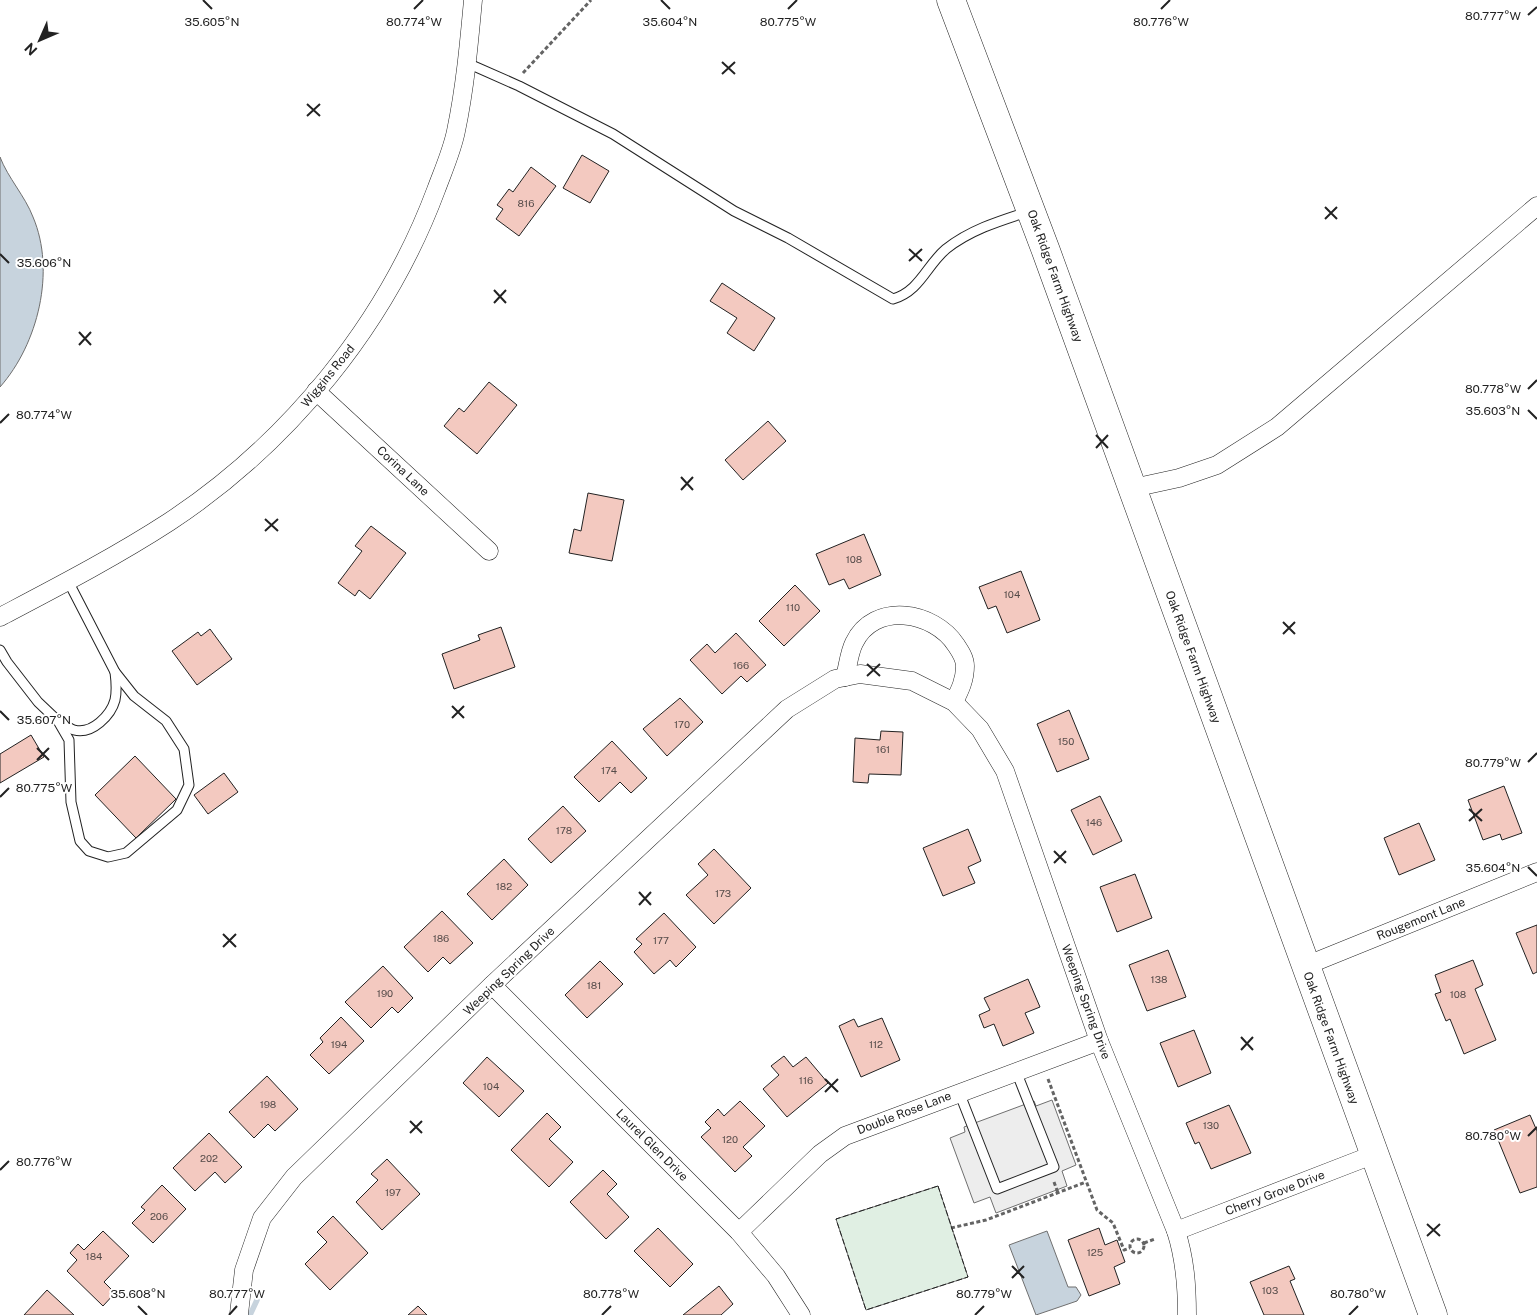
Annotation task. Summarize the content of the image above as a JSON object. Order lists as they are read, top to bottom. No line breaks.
{"streets":{"main road":["Oak Ridge Farm Highway"],"street":["Wiggins Road","Corina Lane","Rougemont Lane","Weeping Spring Drive","Double Rose Lane","Laurel Glen Drive","Cherry Grove Drive"]},"crossings":[["Oak Ridge Farm Highway","Rougemont Lane"],["Oak Ridge Farm Highway","Cherry Grove Drive"],["Wiggins Road","Corina Lane"],["Weeping Spring Drive","Double Rose Lane"],["Weeping Spring Drive","Laurel Glen Drive"],["Weeping Spring Drive","Cherry Grove Drive"],["Double Rose Lane","Laurel Glen Drive"]],"house_numbers":["816","108","104","110","166","170","150","161","174","146","178","182","173","186","177","138","181","190","108","194","112","116","104","198","130","120","202","197","206","125","184","103"],"north":"bottom left","coordinates":["80.777°W","35.605°N","80.774°W","35.604°N","80.775°W","80.776°W","35.606°N","80.778°W","35.603°N","35.607°N","80.779°W","80.780°W","35.608°N"]}
